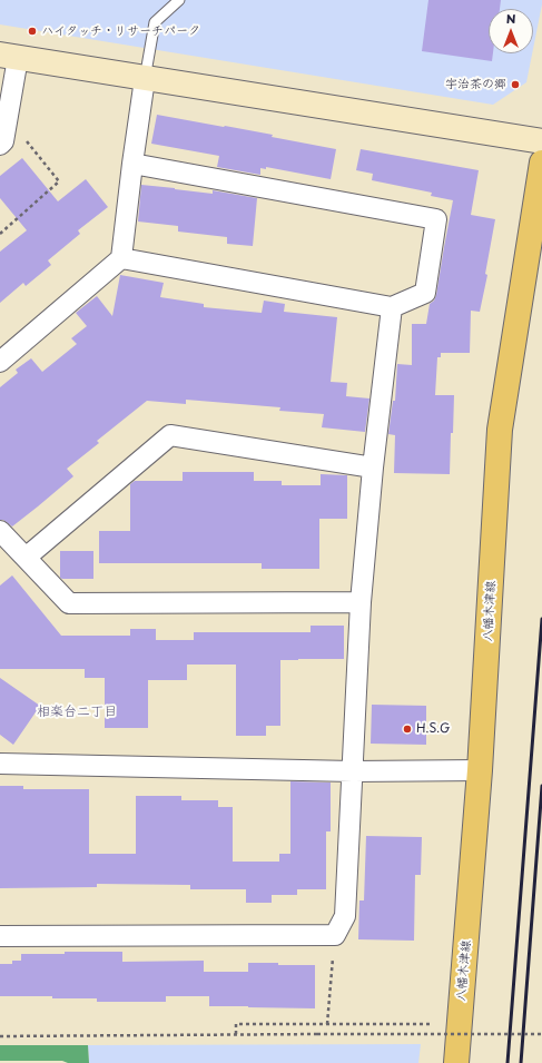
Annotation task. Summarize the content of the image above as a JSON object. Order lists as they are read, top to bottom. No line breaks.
{"streets":{"main road":["八幡木津線"]},"districts":["相楽台二丁目"],"places":["ハイタッチ・リサーチパーク","宇治茶の郷","H.S.G"],"north":"top"}
